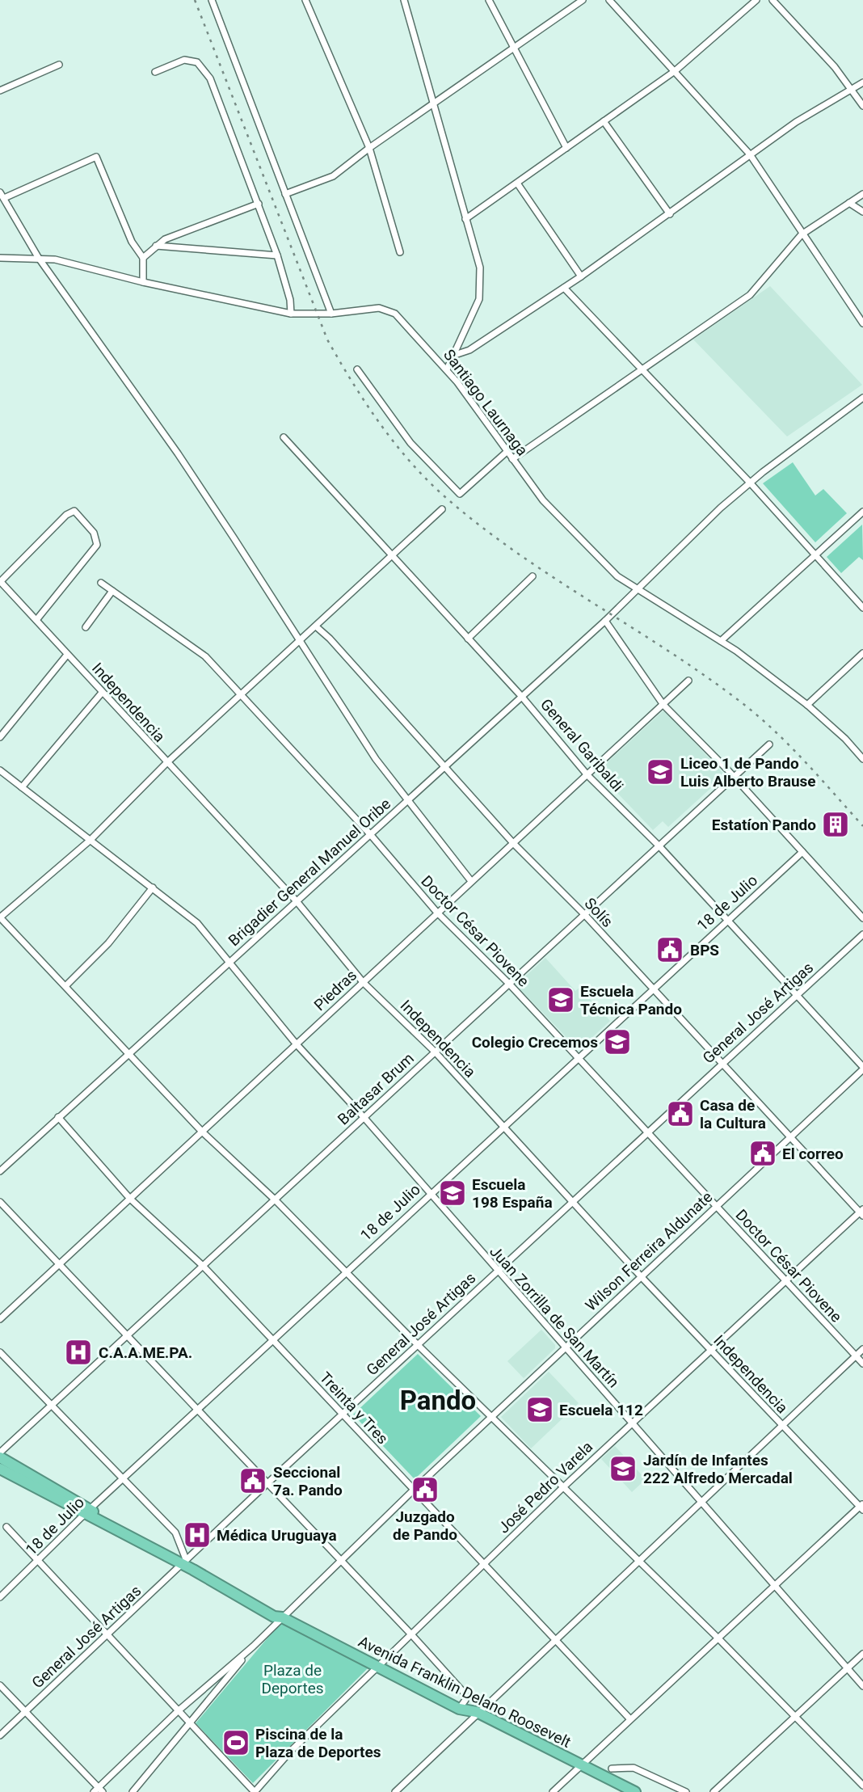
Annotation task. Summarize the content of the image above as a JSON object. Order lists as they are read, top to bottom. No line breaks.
{"streets":{"highway":["Avenida Franklin Delano Roosevelt"],"street":["Santiago Laurnaga","Independencia","General Garibaldi","Brigadier General Manuel Oribe","18 de Julio","Solís","Doctor César Piovene","Piedras","General José Artigas","Baltasar Brum","Wilson Ferreira Aldunate","Juan Zorrilla de San Martín","Treinta y Tres","José Pedro Varela"]},"crossings":[["Santiago Laurnaga","Brigadier General Manuel Oribe"],["Independencia","Brigadier General Manuel Oribe"],["Independencia","18 de Julio"],["Independencia","Piedras"],["Independencia","General José Artigas"],["Independencia","Baltasar Brum"],["Independencia","Wilson Ferreira Aldunate"],["Independencia","José Pedro Varela"],["General Garibaldi","Brigadier General Manuel Oribe"],["General Garibaldi","18 de Julio"],["General Garibaldi","Piedras"],["General Garibaldi","General José Artigas"],["General Garibaldi","Baltasar Brum"],["General Garibaldi","Wilson Ferreira Aldunate"],["Brigadier General Manuel Oribe","Solís"],["Brigadier General Manuel Oribe","Doctor César Piovene"],["Brigadier General Manuel Oribe","Juan Zorrilla de San Martín"],["Brigadier General Manuel Oribe","Treinta y Tres"],["18 de Julio","Solís"],["18 de Julio","Doctor César Piovene"],["18 de Julio","Juan Zorrilla de San Martín"],["18 de Julio","Treinta y Tres"],["18 de Julio","Avenida Franklin Delano Roosevelt"],["Solís","Piedras"],["Solís","General José Artigas"],["Solís","Baltasar Brum"],["Solís","Wilson Ferreira Aldunate"],["Solís","José Pedro Varela"],["Doctor César Piovene","Piedras"],["Doctor César Piovene","General José Artigas"],["Doctor César Piovene","Baltasar Brum"],["Doctor César Piovene","Wilson Ferreira Aldunate"],["Doctor César Piovene","José Pedro Varela"],["Piedras","Juan Zorrilla de San Martín"],["Piedras","Treinta y Tres"],["General José Artigas","Juan Zorrilla de San Martín"],["General José Artigas","Treinta y Tres"],["General José Artigas","Avenida Franklin Delano Roosevelt"],["Baltasar Brum","Juan Zorrilla de San Martín"],["Baltasar Brum","Treinta y Tres"],["Wilson Ferreira Aldunate","Juan Zorrilla de San Martín"],["Wilson Ferreira Aldunate","Treinta y Tres"],["Wilson Ferreira Aldunate","Avenida Franklin Delano Roosevelt"],["Juan Zorrilla de San Martín","José Pedro Varela"],["Treinta y Tres","José Pedro Varela"],["José Pedro Varela","Avenida Franklin Delano Roosevelt"]],"districts":["Pando"],"parks":["Plaza de Deportes"],"places":{"school or university":["Liceo 1 de Pando Luis Alberto Brause","Escuela Técnica Pando","Colegio Crecemos","Escuela 198 España","Escuela 112","Jardín de Infantes 222 Alfredo Mercadal"],"building":["Estatíon Pando"],"public building":["BPS","Casa de la Cultura","El correo","Seccional 7a. Pando","Juzgado de Pando"],"hospital":["C.A.A.ME.PA.","Médica Uruguaya"],"sports":["Piscina de la Plaza de Deportes"]}}
